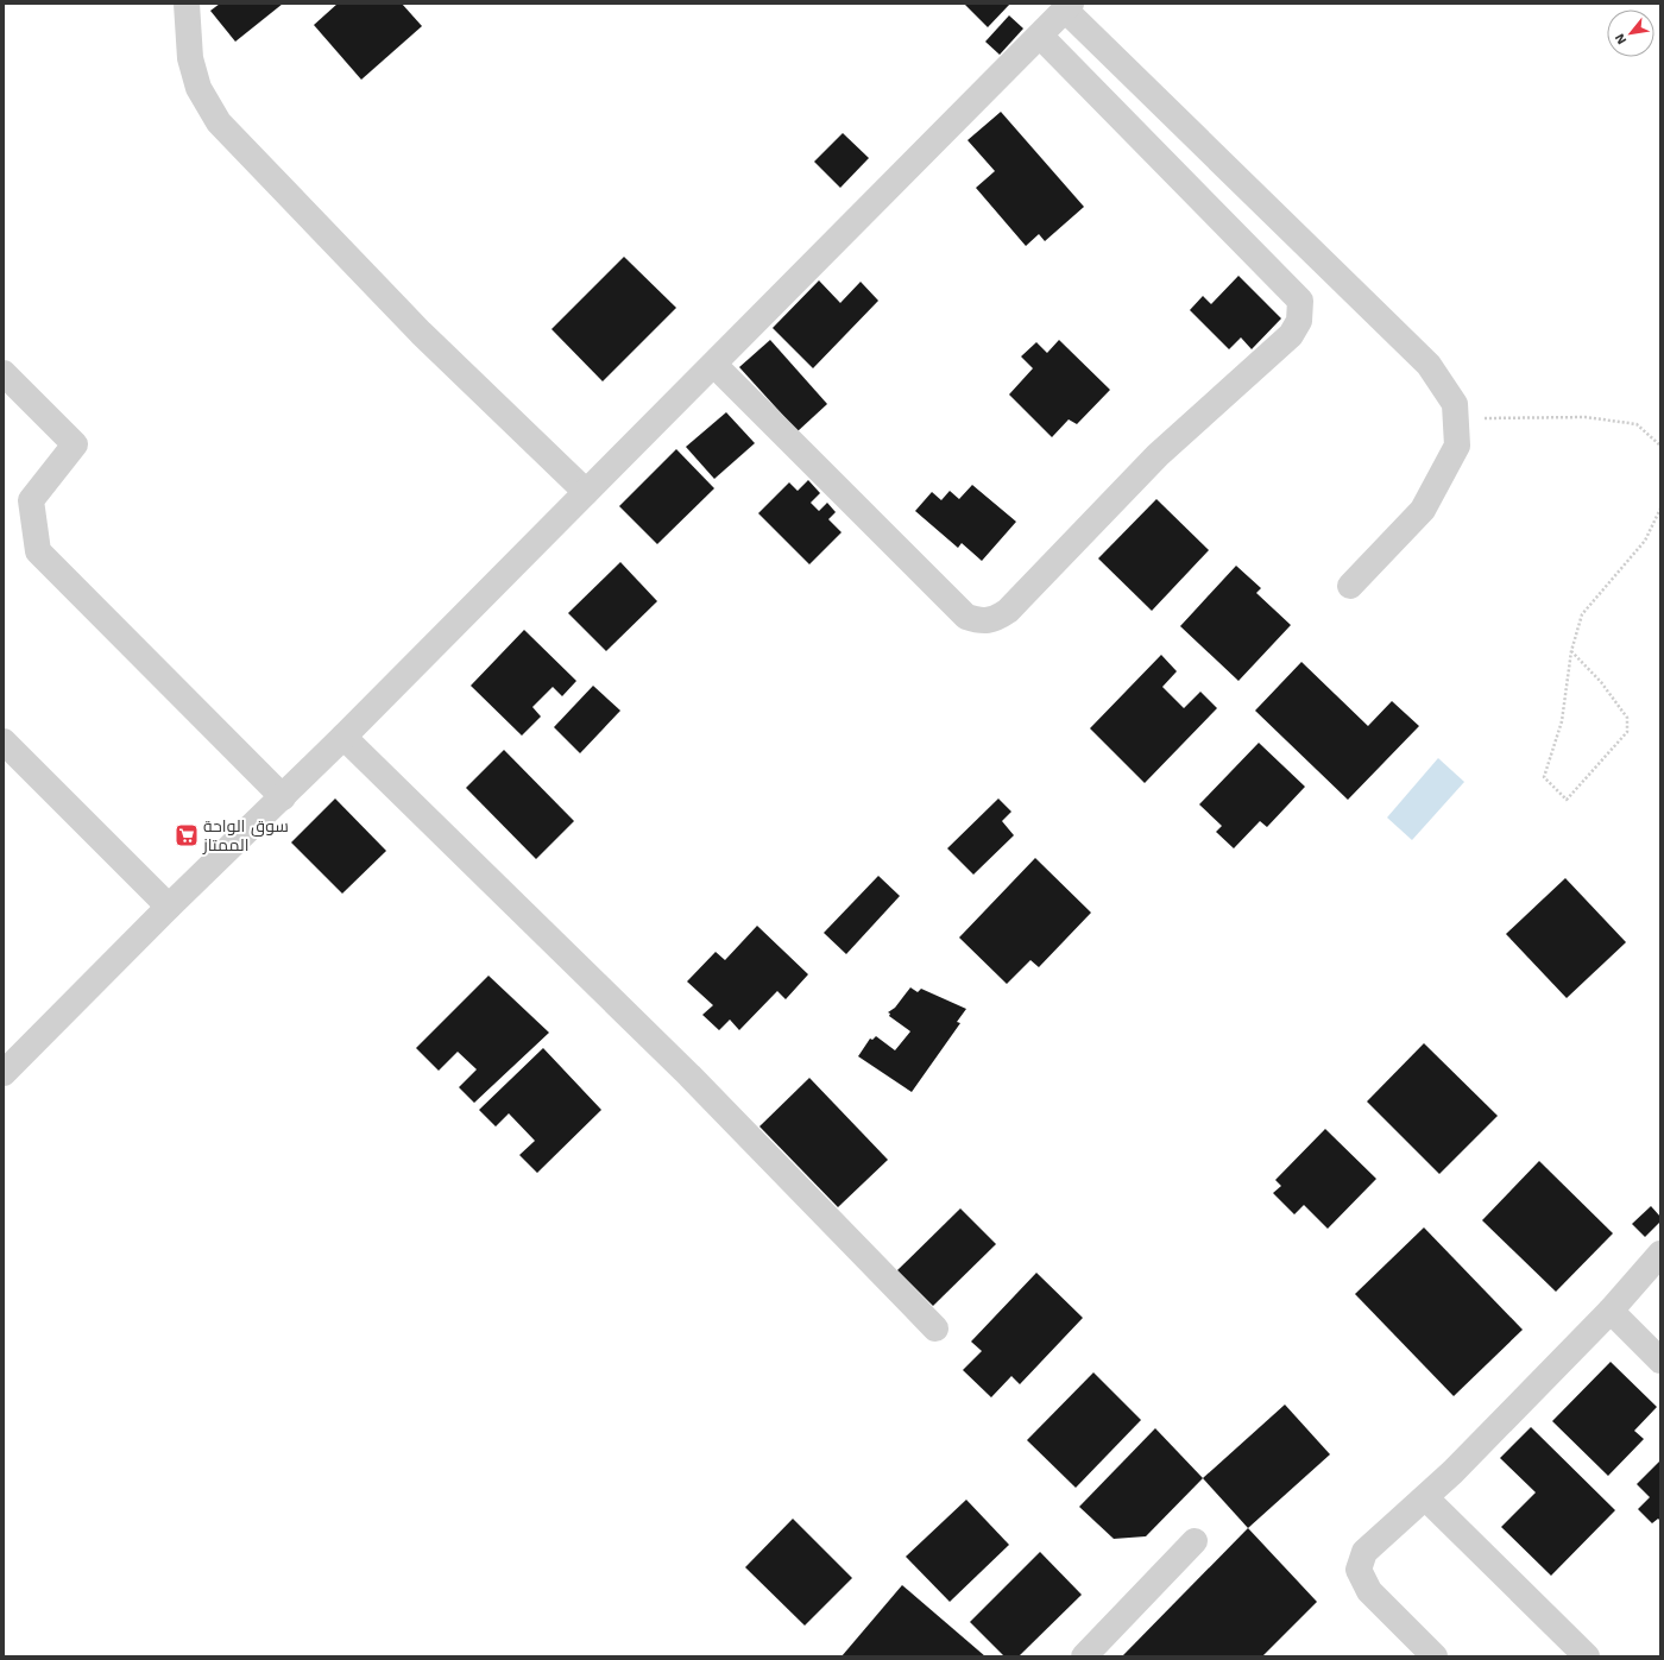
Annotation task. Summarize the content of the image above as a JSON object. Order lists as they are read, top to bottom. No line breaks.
{"places":{"supermarket":["سوق الواحة الممتاز"]},"north":"bottom left"}
